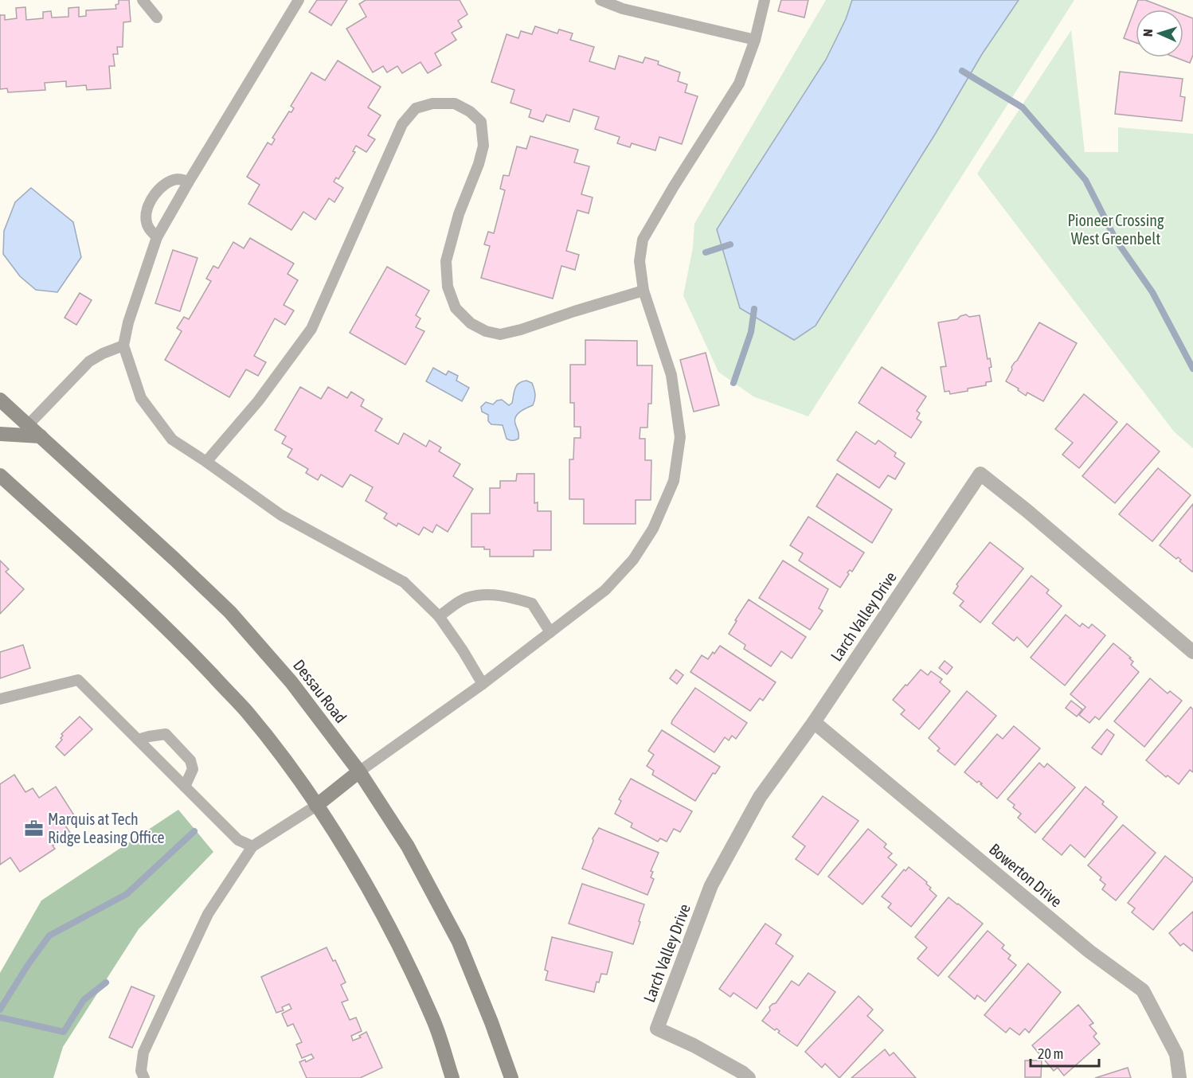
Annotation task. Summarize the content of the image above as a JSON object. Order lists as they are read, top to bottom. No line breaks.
{"streets":{"main road":["Dessau Road"],"street":["Larch Valley Drive","Bowerton Drive"]},"crossings":[["Larch Valley Drive","Bowerton Drive"]],"parks":["Pioneer Crossing West Greenbelt"],"places":{"office":["Marquis at Tech Ridge Leasing Office"]},"scale_bar":"20 m","north":"left"}
